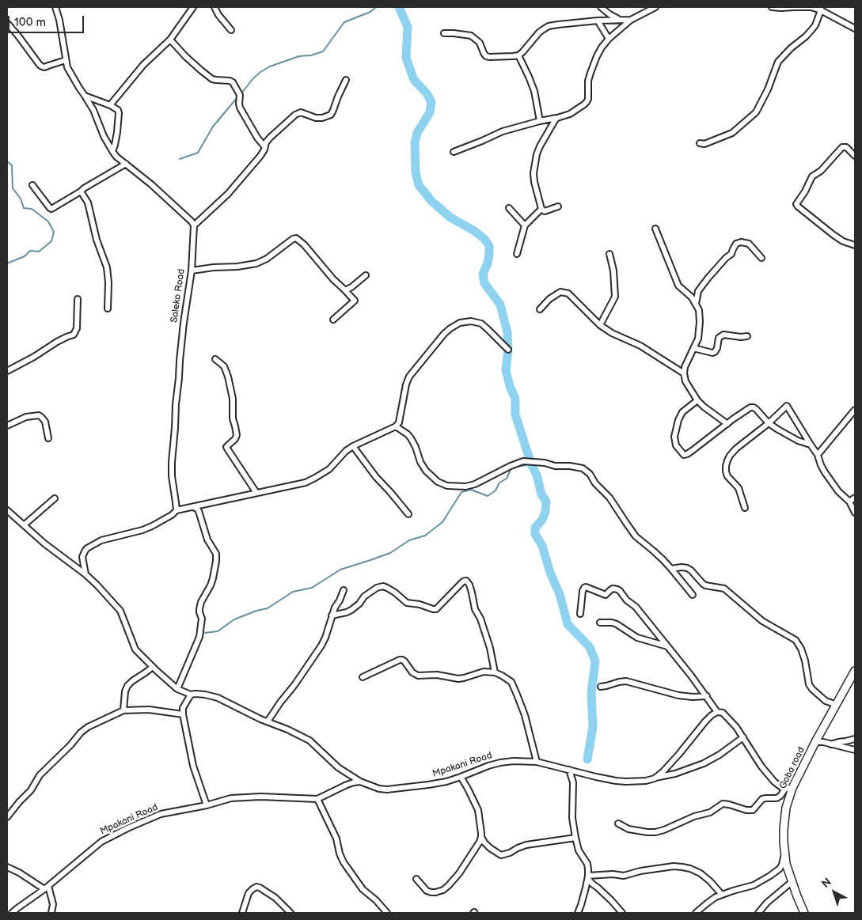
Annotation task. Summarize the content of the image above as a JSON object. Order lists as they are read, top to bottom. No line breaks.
{"streets":{"street":["Saleko Road","Mpakani Road","Goba road"]},"scale_bar":"100 m","north":"top left"}
